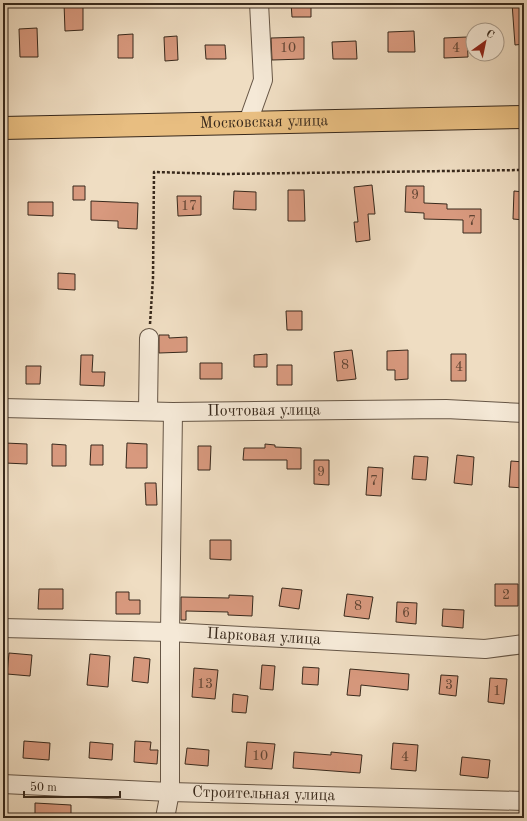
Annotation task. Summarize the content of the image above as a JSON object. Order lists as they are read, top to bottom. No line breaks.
{"streets":{"highway":["Московская улица"],"street":["Почтовая улица","Парковая улица","Строительная улица"]},"house_numbers":["10","4","9","17","7","8","4","9","7","2","8","6","13","3","1","10","4"],"scale_bar":"50 m","north":"top right"}
